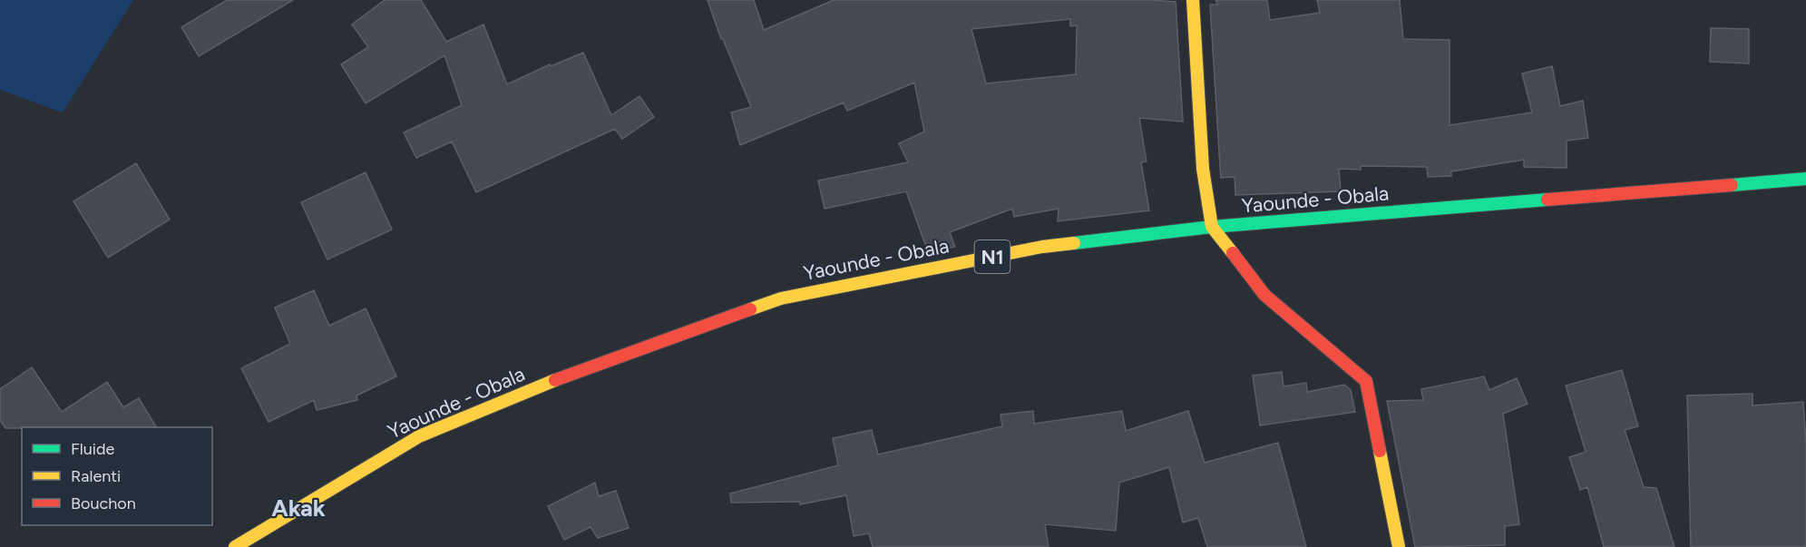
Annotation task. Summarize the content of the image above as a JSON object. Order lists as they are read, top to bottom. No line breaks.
{"streets":{"main road":["Yaounde - Obala","N1"]},"districts":["Akak"],"legend":["Fluide","Ralenti","Bouchon"]}
